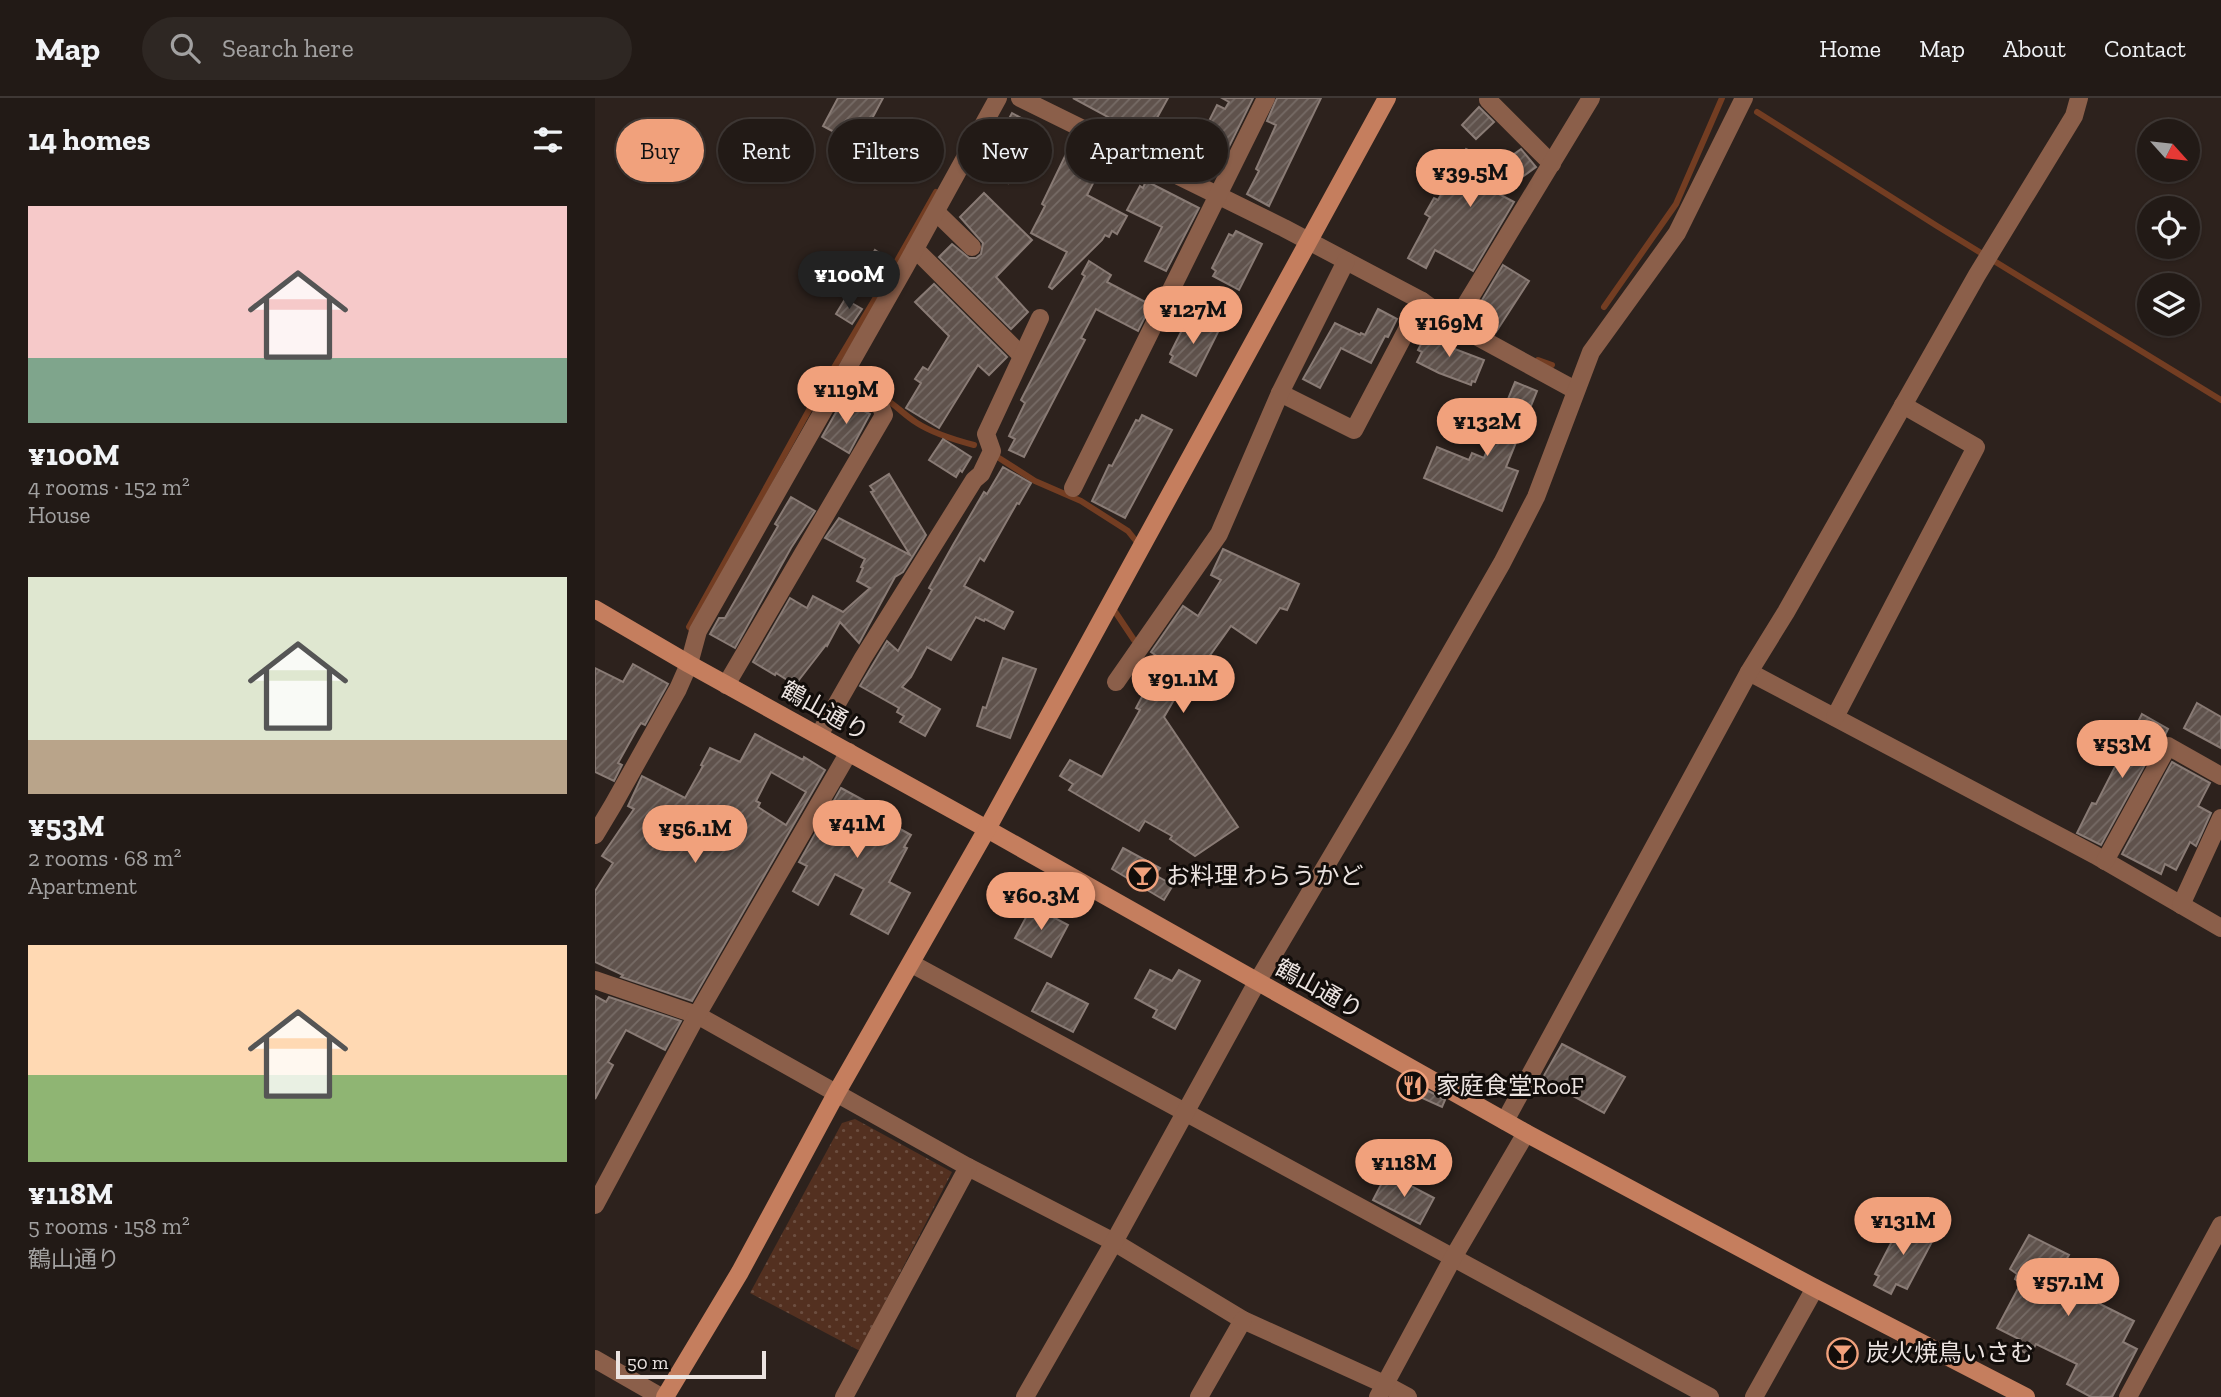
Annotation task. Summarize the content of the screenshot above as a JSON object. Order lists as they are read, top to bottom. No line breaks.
{"streets":{"street":["鶴山通り"]},"places":{"bar":["お料理 わらうかど","炭火焼鳥いさむ"],"restaurant":["家庭食堂RooF"]},"scale_bar":"50 m","north":"bottom right","page":{"header":"Map","search":"Search here","nav":["Home","Map","About","Contact"],"heading":"14 homes","chip":["Buy","Rent","Filters","New","Apartment"],"price":["¥39.5M","¥100M","¥127M","¥169M","¥119M","¥132M","¥91.1M","¥53M","¥41M","¥56.1M","¥60.3M","¥118M","¥131M","¥57.1M"],"list":[{"name":"¥100M","note":"4 rooms · 152 m² · House"},{"name":"¥53M","note":"2 rooms · 68 m² · Apartment"},{"name":"¥118M","note":"5 rooms · 158 m² · 鶴山通り"}],"scale":"50 m"}}
